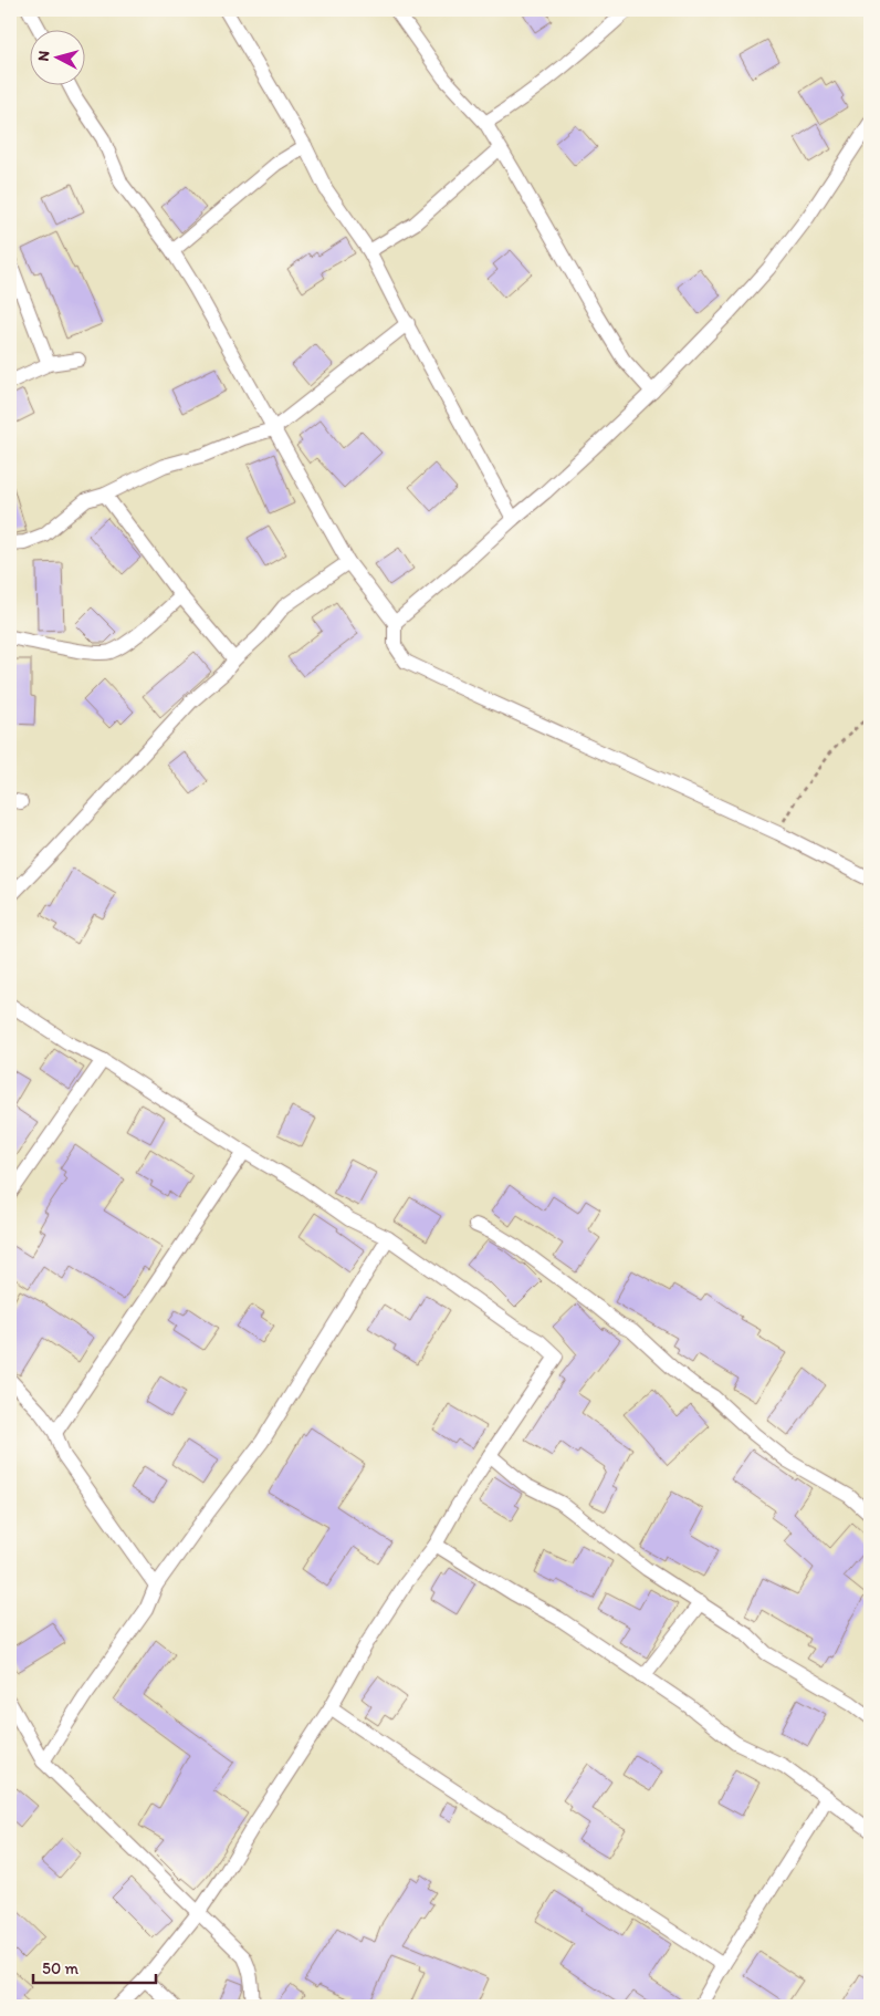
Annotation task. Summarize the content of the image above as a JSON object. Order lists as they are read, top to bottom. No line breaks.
{"scale_bar":"50 m","north":"left"}
